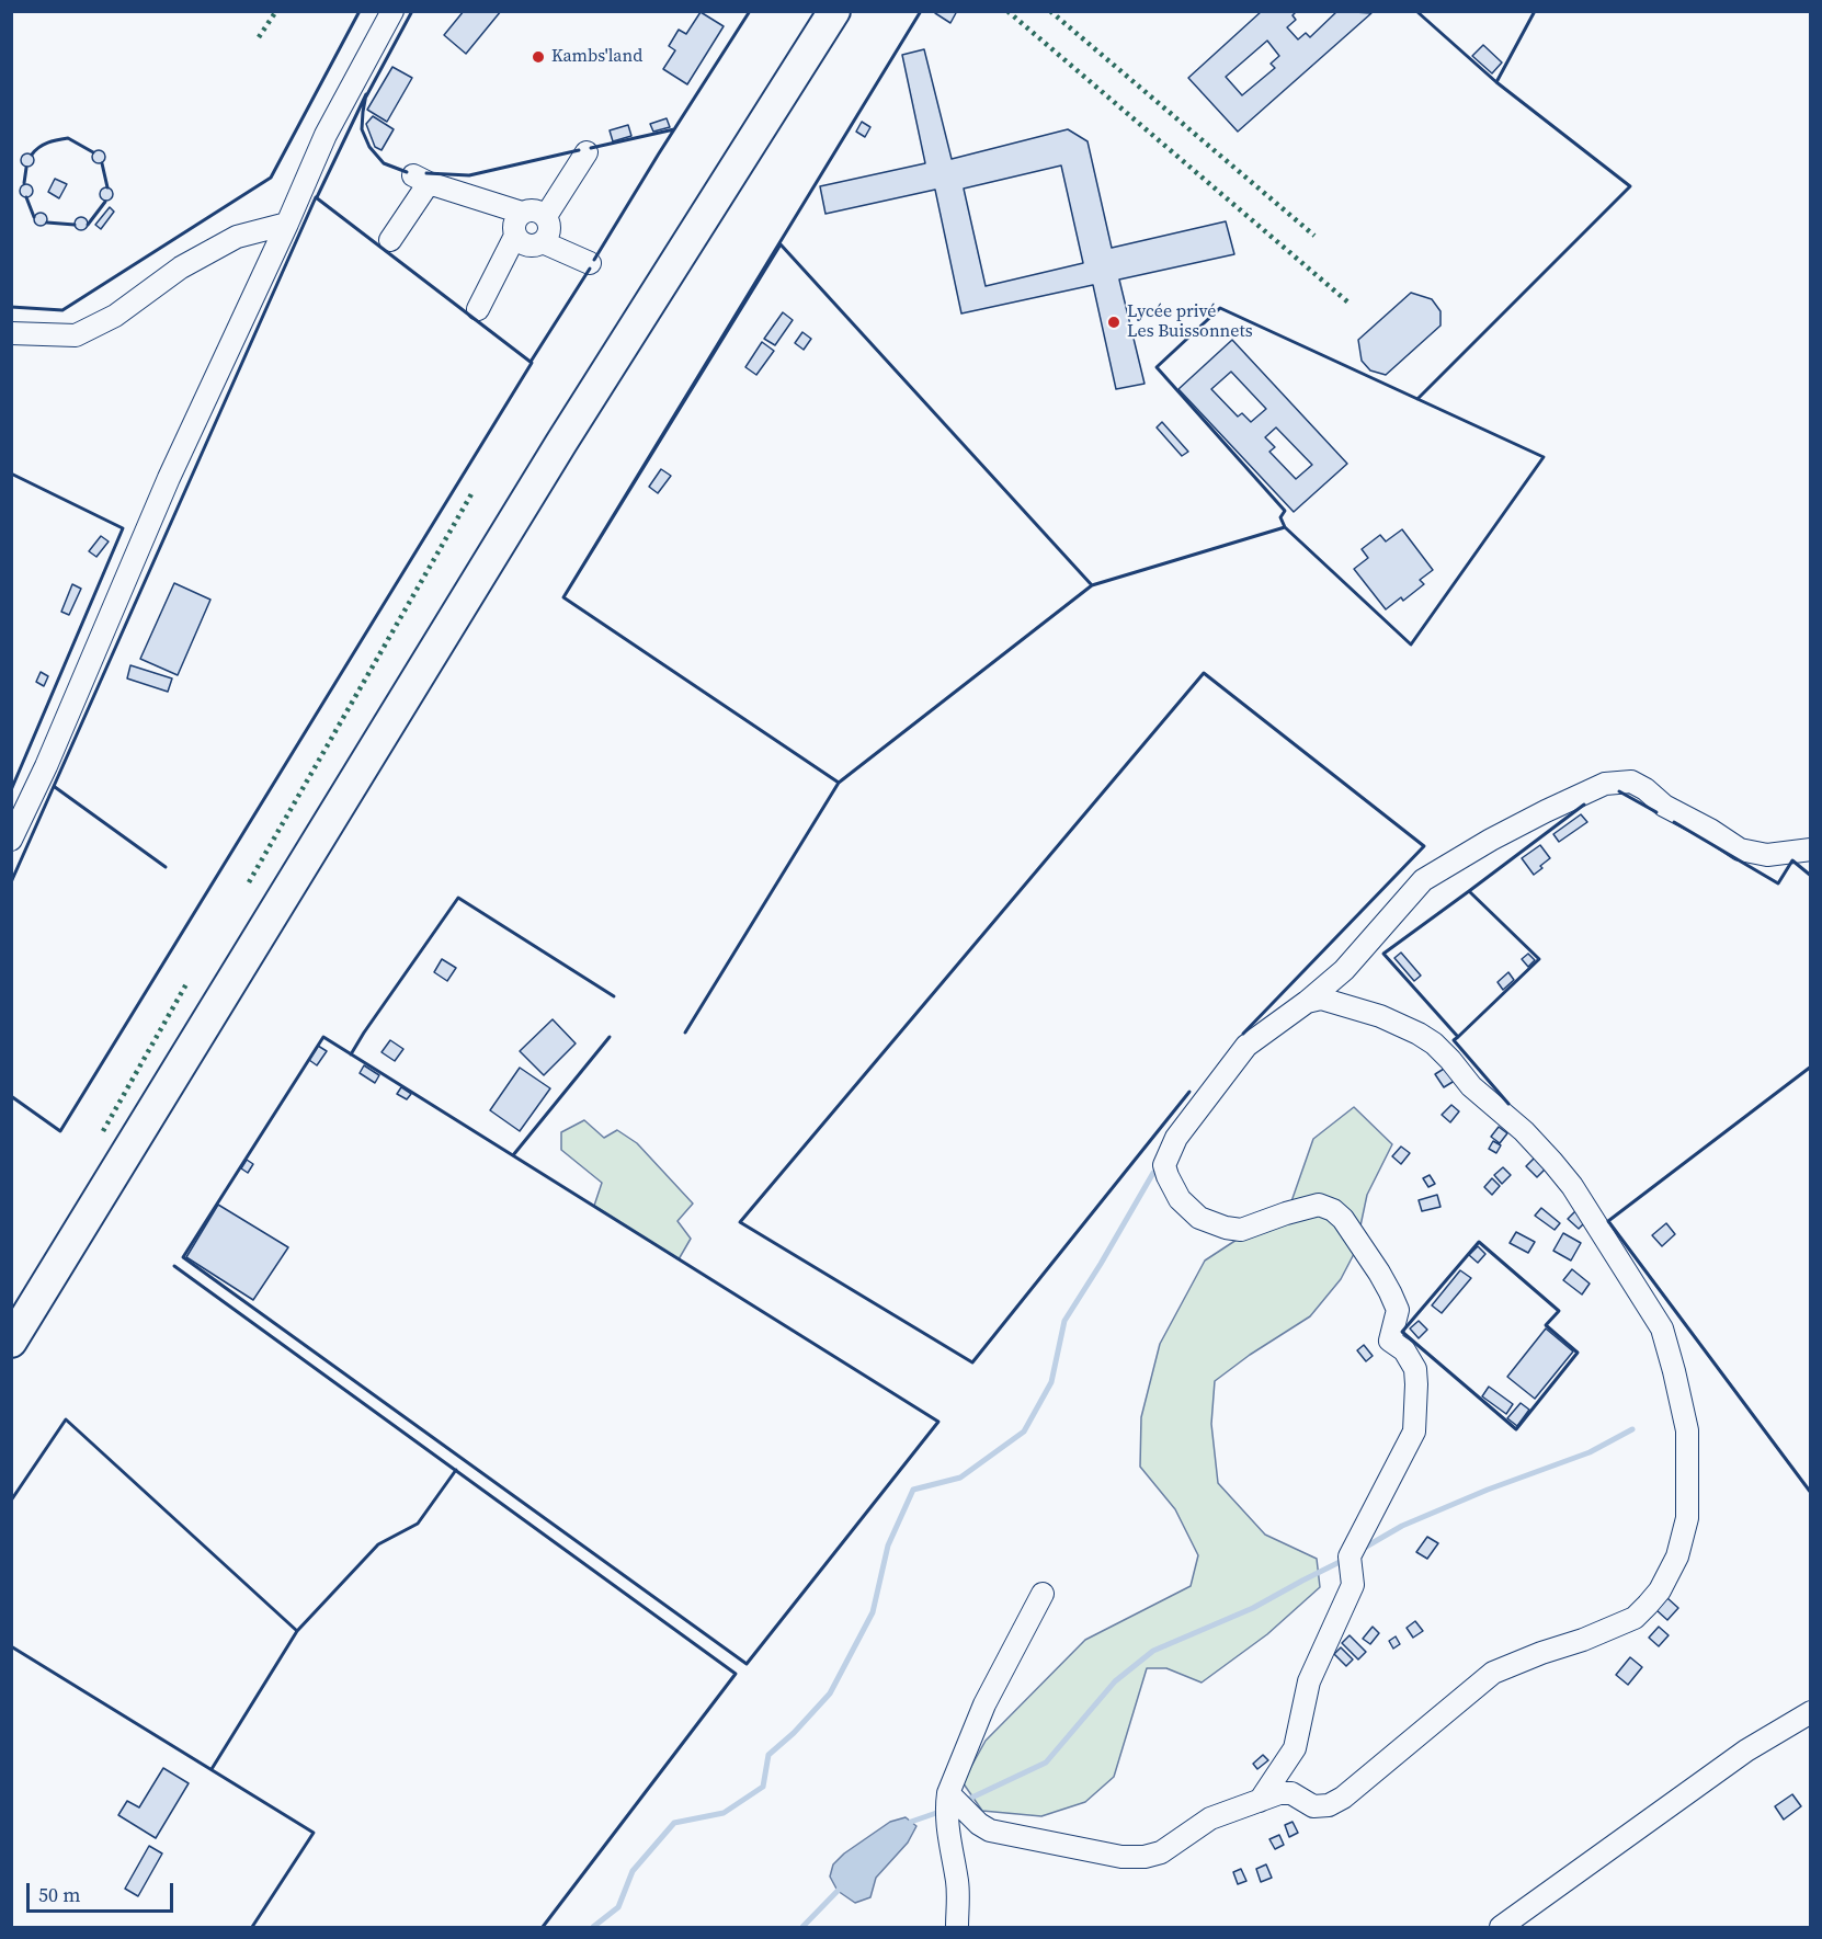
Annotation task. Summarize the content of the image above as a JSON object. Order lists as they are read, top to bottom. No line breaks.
{"places":["Kambs'land","Lycée privé Les Buissonnets"],"scale_bar":"50 m"}
